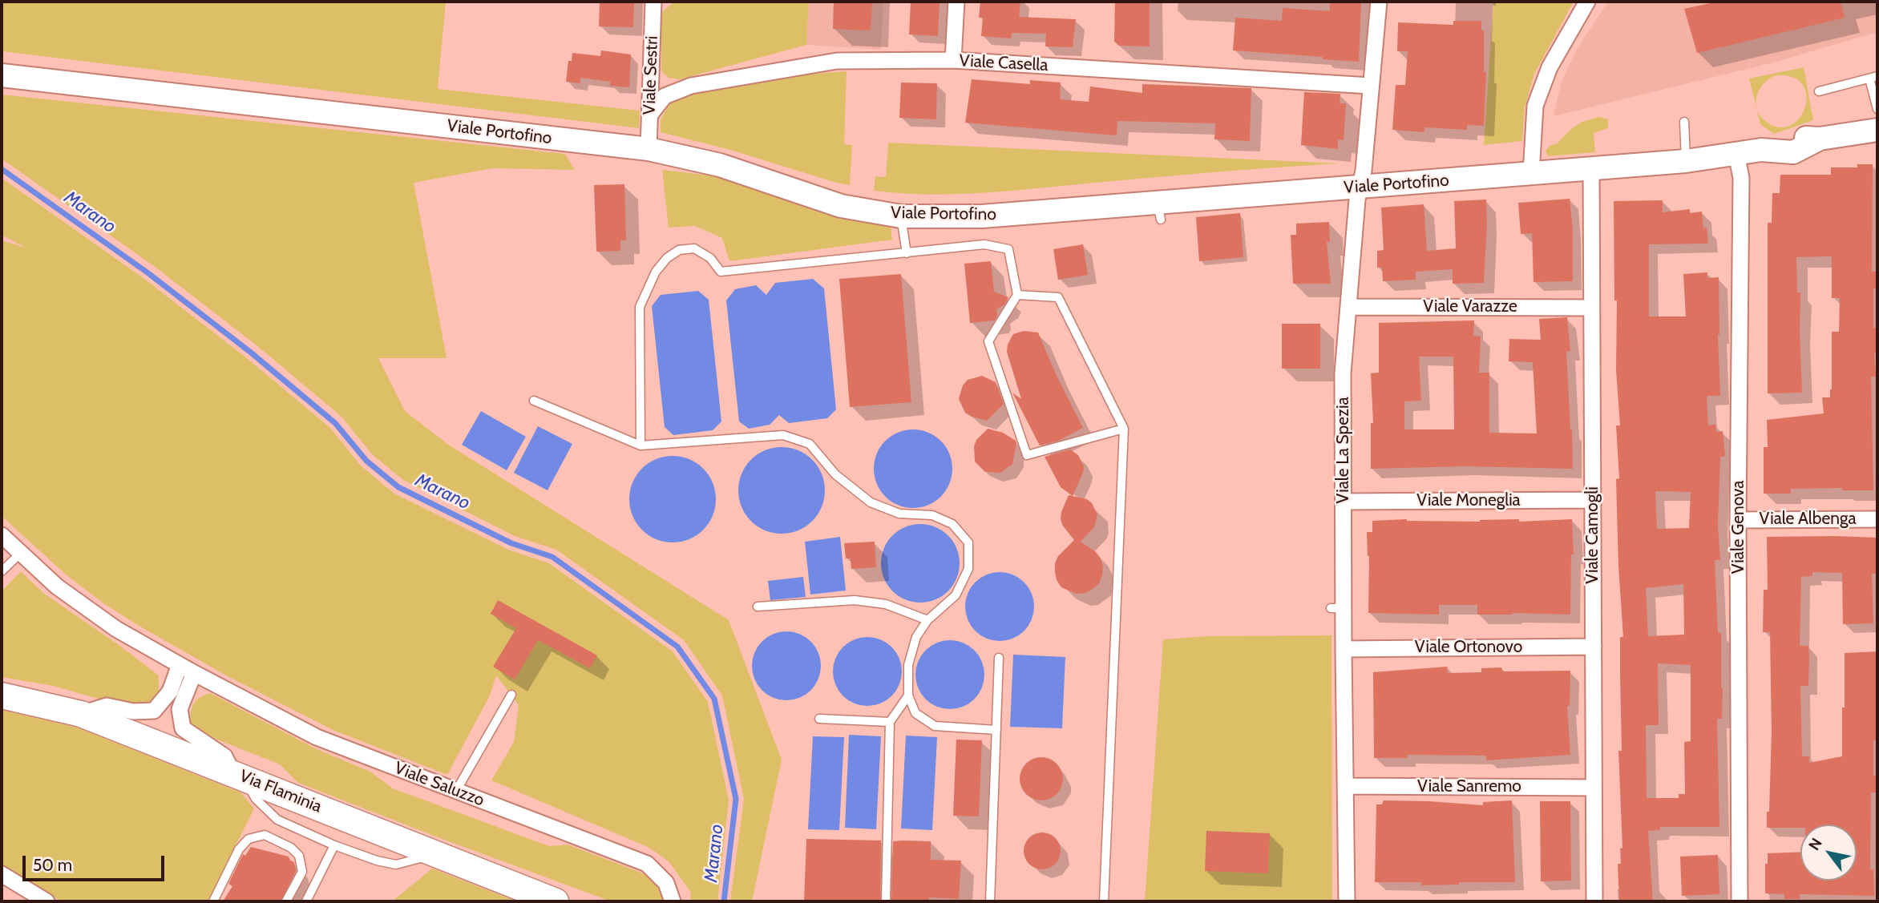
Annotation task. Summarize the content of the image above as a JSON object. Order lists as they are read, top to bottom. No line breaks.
{"streets":{"main road":["Via Flaminia"],"street":["Viale Casella","Viale Sestri","Viale Portofino","Viale Varazze","Viale La Spezia","Viale Moneglia","Viale Albenga","Viale Genova","Viale Camogli","Viale Ortonovo","Viale Saluzzo","Viale Sanremo"]},"crossings":[["Viale Casella","Viale Sestri"],["Viale Casella","Viale La Spezia"],["Viale Sestri","Viale Portofino"],["Viale Portofino","Viale La Spezia"],["Viale Portofino","Viale Genova"],["Viale Portofino","Viale Camogli"],["Viale Varazze","Viale La Spezia"],["Viale Varazze","Viale Camogli"],["Viale La Spezia","Viale Moneglia"],["Viale La Spezia","Viale Ortonovo"],["Viale La Spezia","Viale Sanremo"],["Viale Moneglia","Viale Camogli"],["Viale Albenga","Viale Genova"],["Viale Camogli","Viale Ortonovo"],["Viale Camogli","Viale Sanremo"]],"water":["Marano"],"scale_bar":"50 m","north":"top left"}
